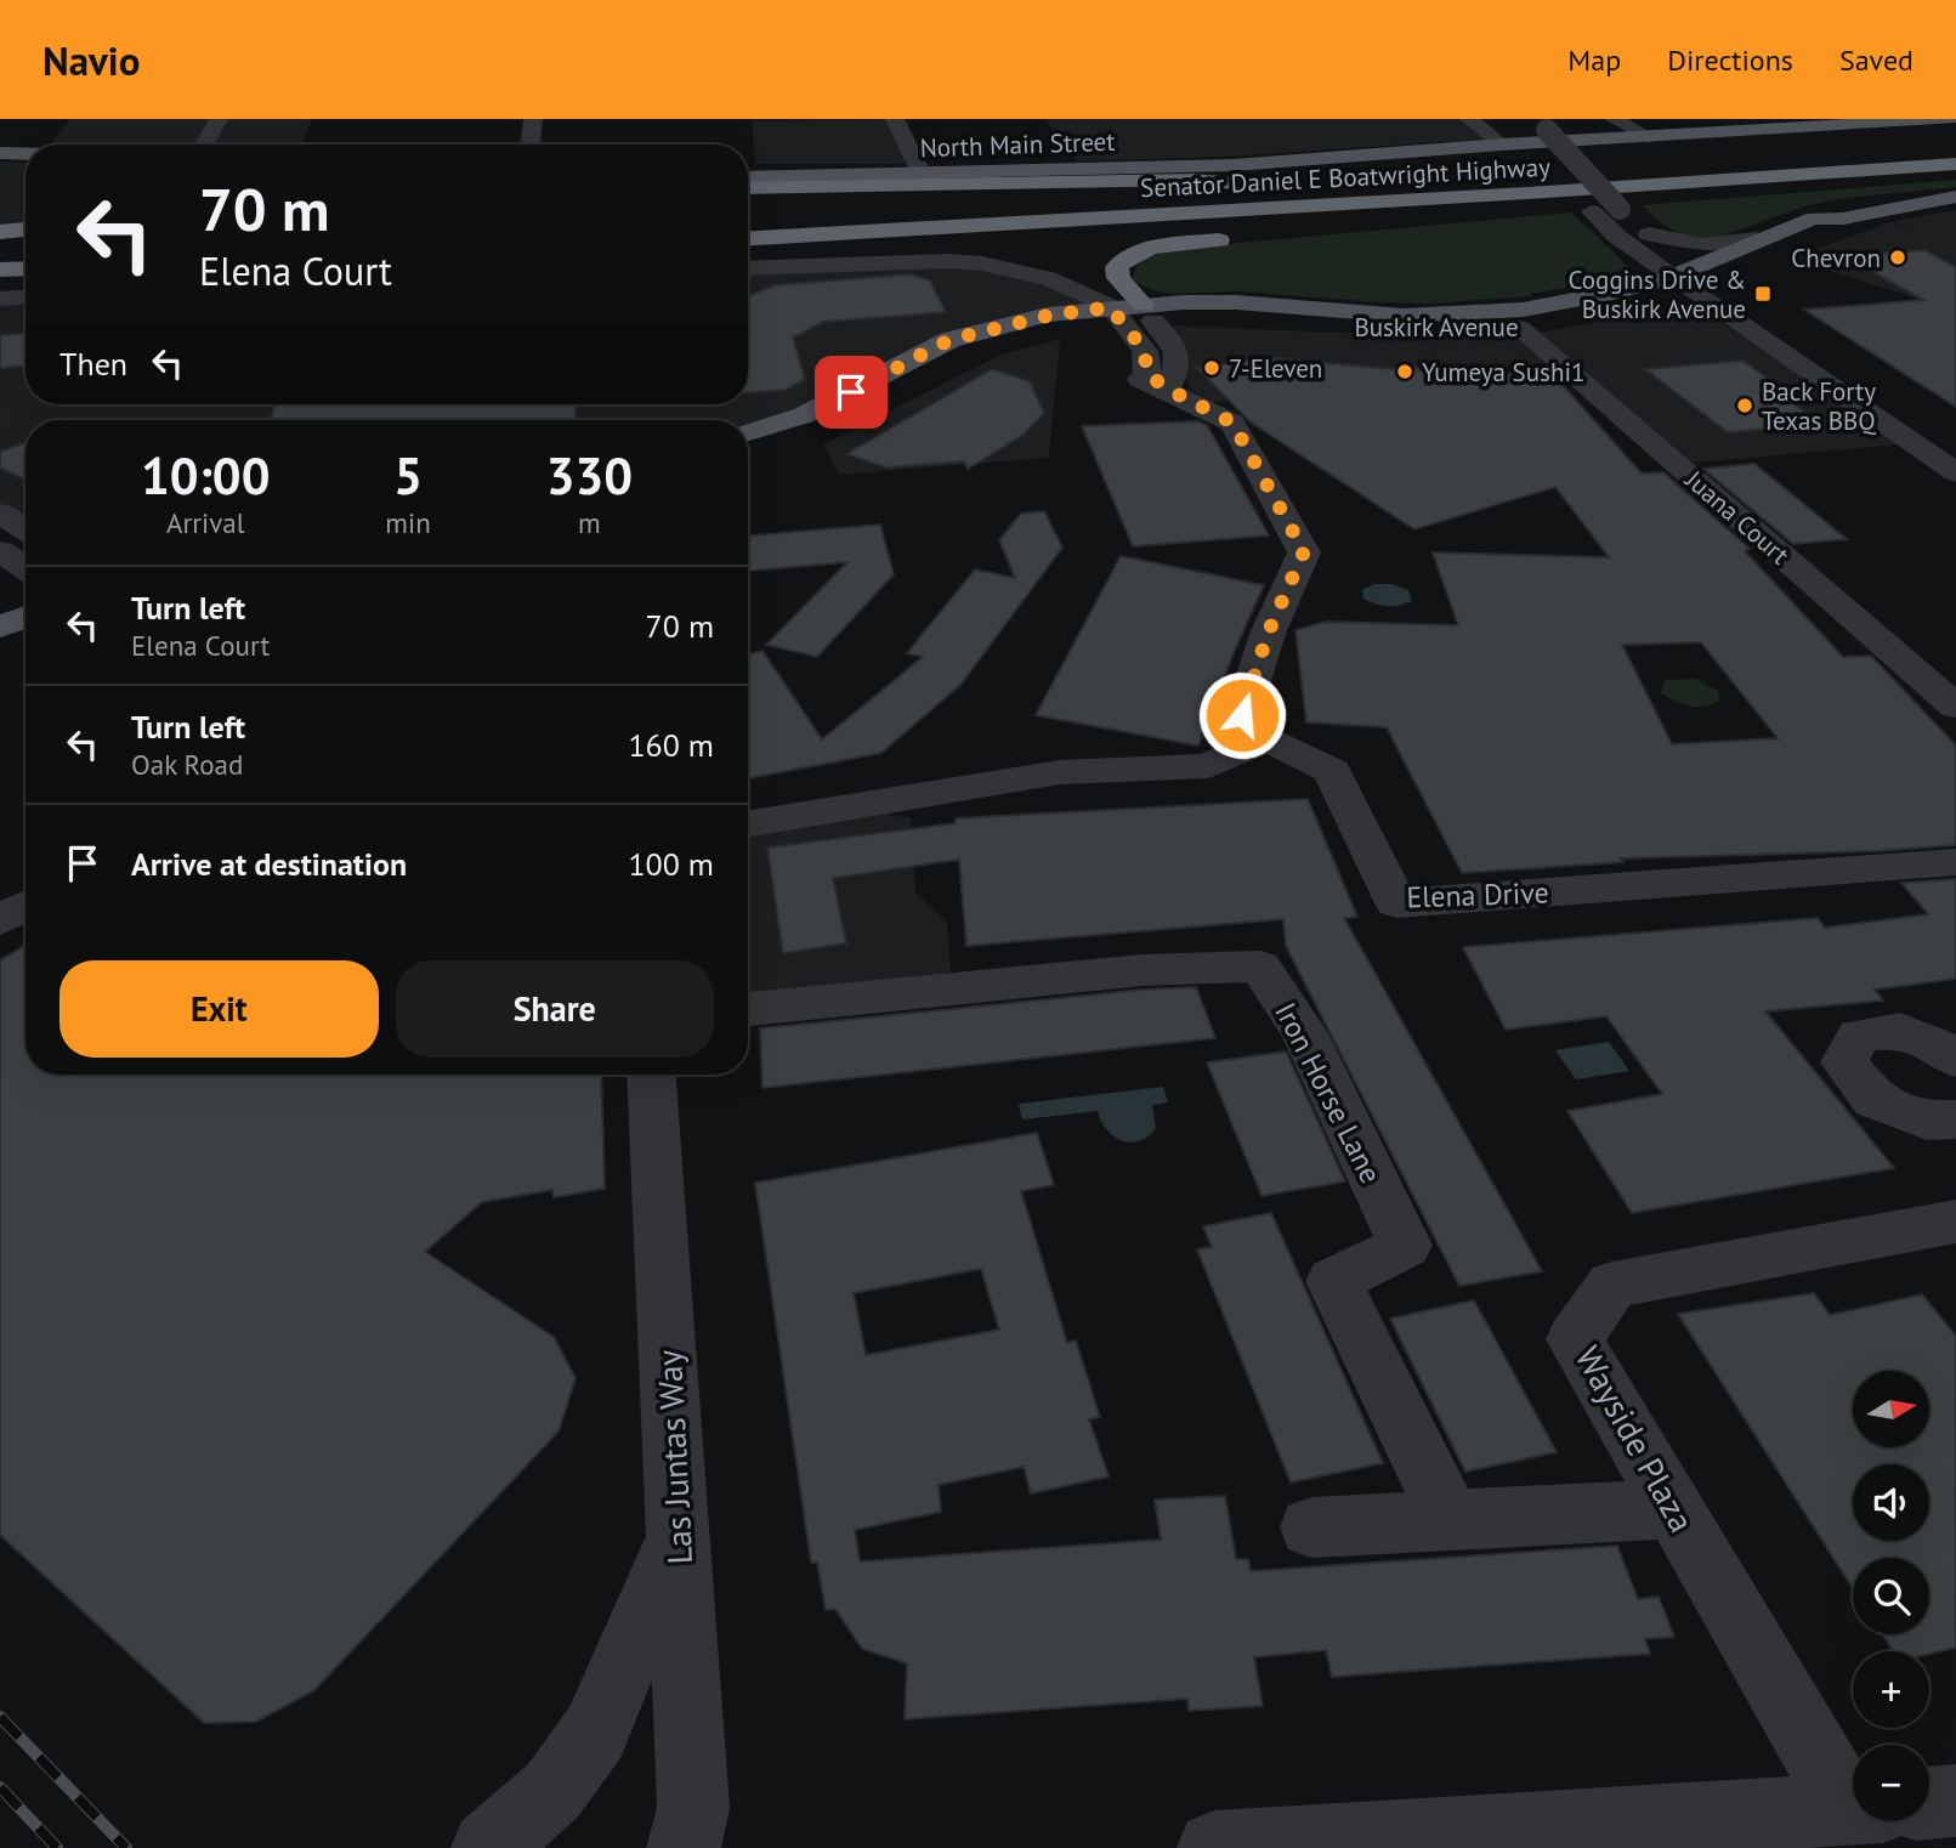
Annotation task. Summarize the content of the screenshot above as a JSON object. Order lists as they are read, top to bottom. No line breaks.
{"streets":{"highway":["Senator Daniel E Boatwright Highway"],"main road":["North Main Street","Buskirk Avenue"],"street":["Juana Court","Elena Drive","Iron Horse Lane","Wayside Plaza","Las Juntas Way"]},"crossings":[["Buskirk Avenue","Juana Court"]],"places":{"other":["Chevron","7-Eleven","Yumeya Sushi1","Back Forty Texas BBQ"],"transit":["Coggins Drive & Buskirk Avenue"]},"north":"right","page":{"header":"Navio","nav":["Map","Directions","Saved"],"turn":["70 m","Elena Court"],"then":"Then","eta":["10:00","Arrival","5","min","330","m"],"list":[{"name":"Turn left","note":"Elena Court","value":"70 m"},{"name":"Turn left","note":"Oak Road","value":"160 m"},{"name":"Arrive at destination","value":"100 m"}],"buttons":["Exit","Share"],"map_buttons":["+","−"]}}
